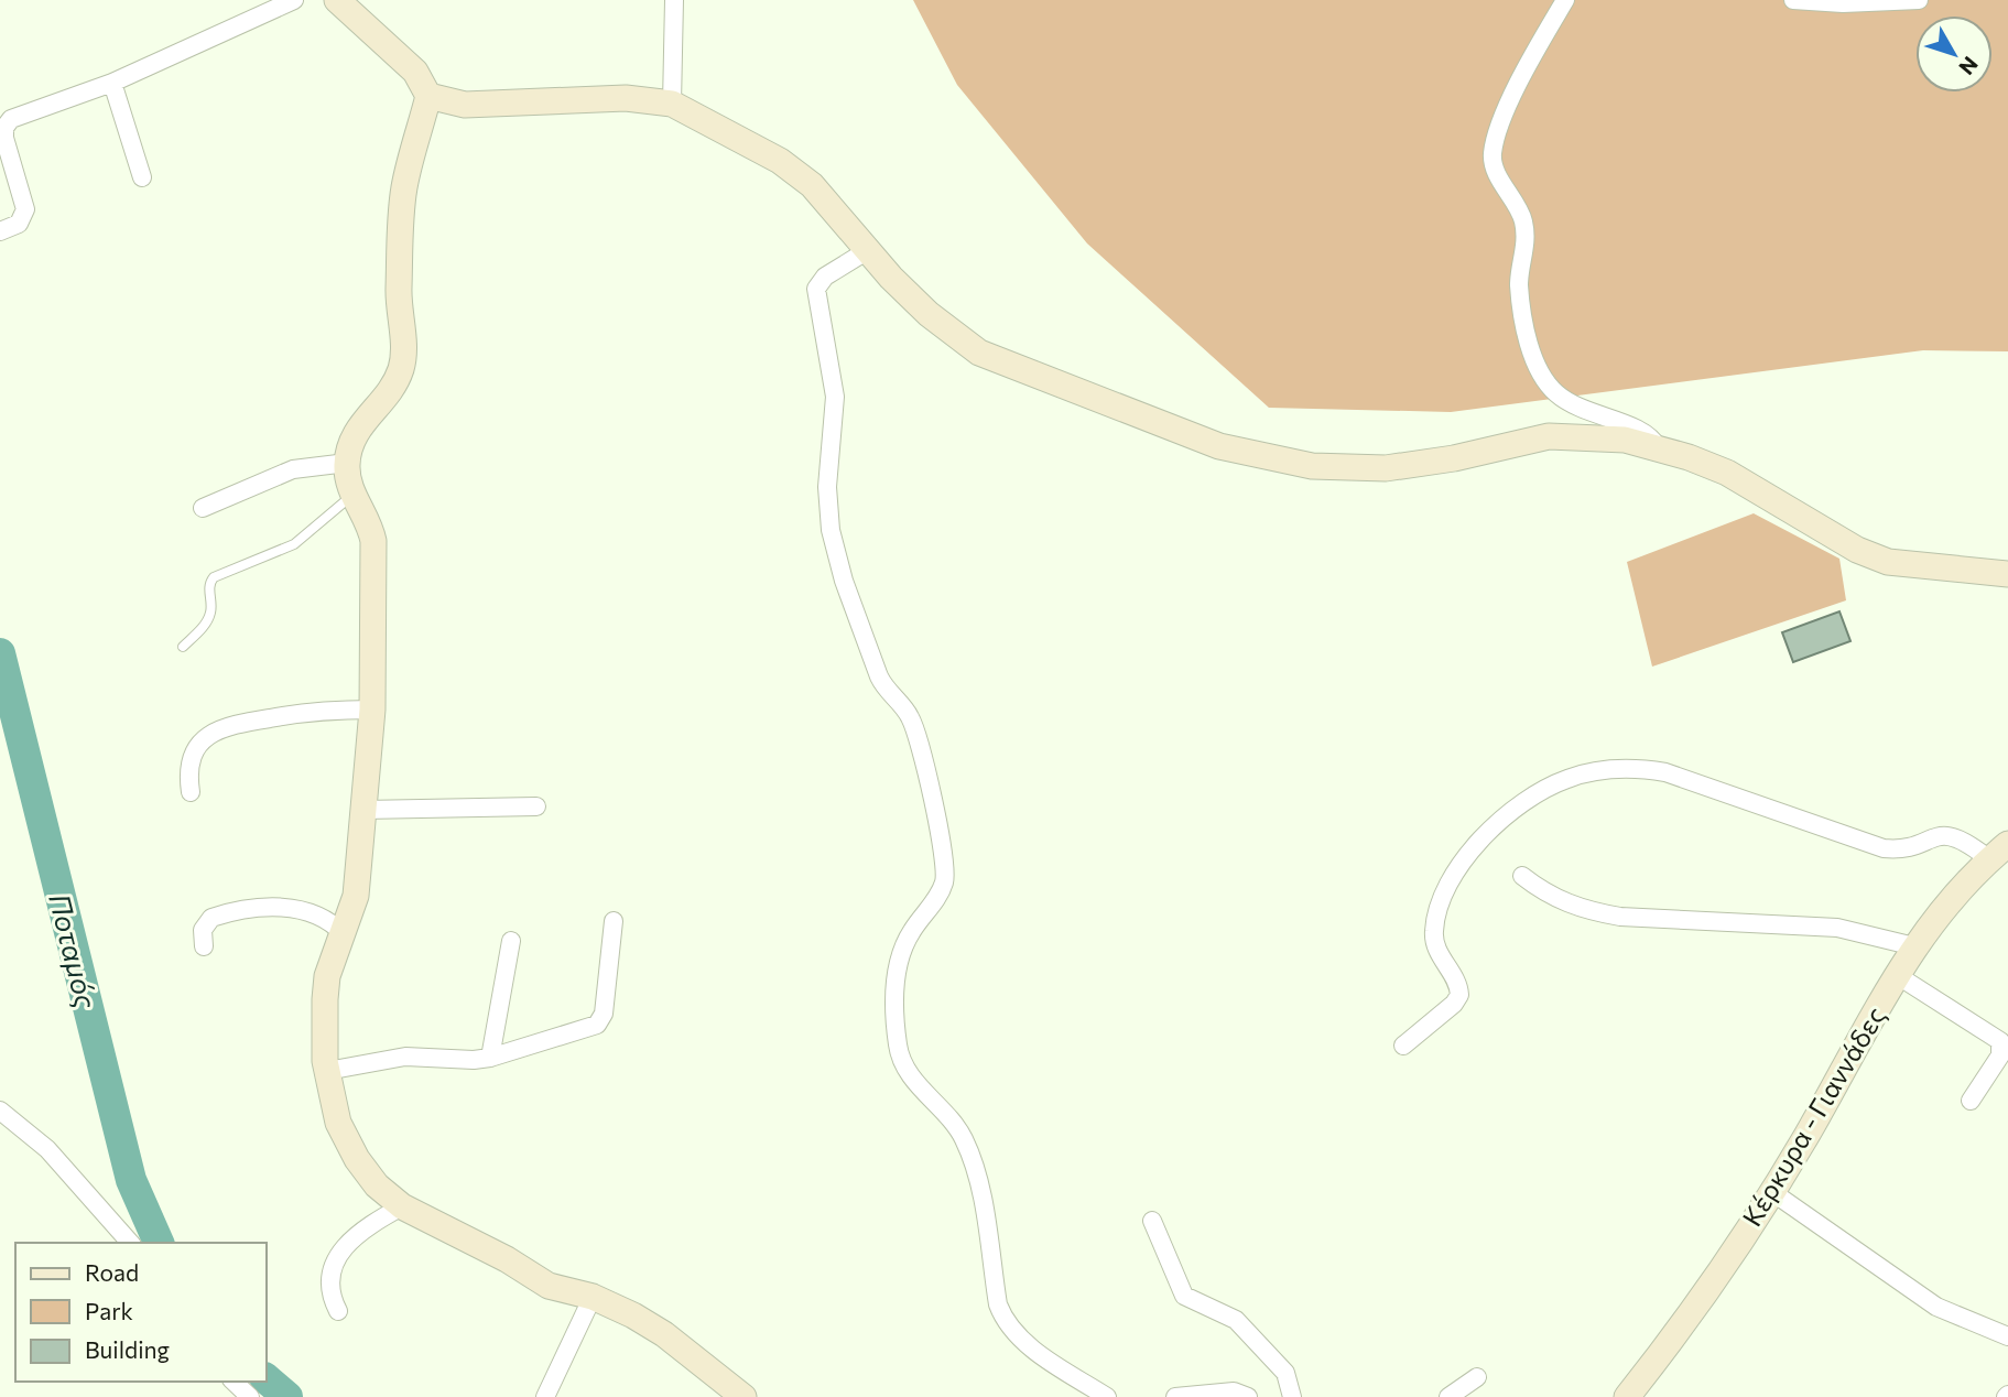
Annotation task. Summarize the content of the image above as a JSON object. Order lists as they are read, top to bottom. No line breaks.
{"streets":{"street":["Κέρκυρα - Γιαννάδες"]},"water":["Ποταμός"],"legend":["Road","Park","Building"],"north":"bottom right"}
